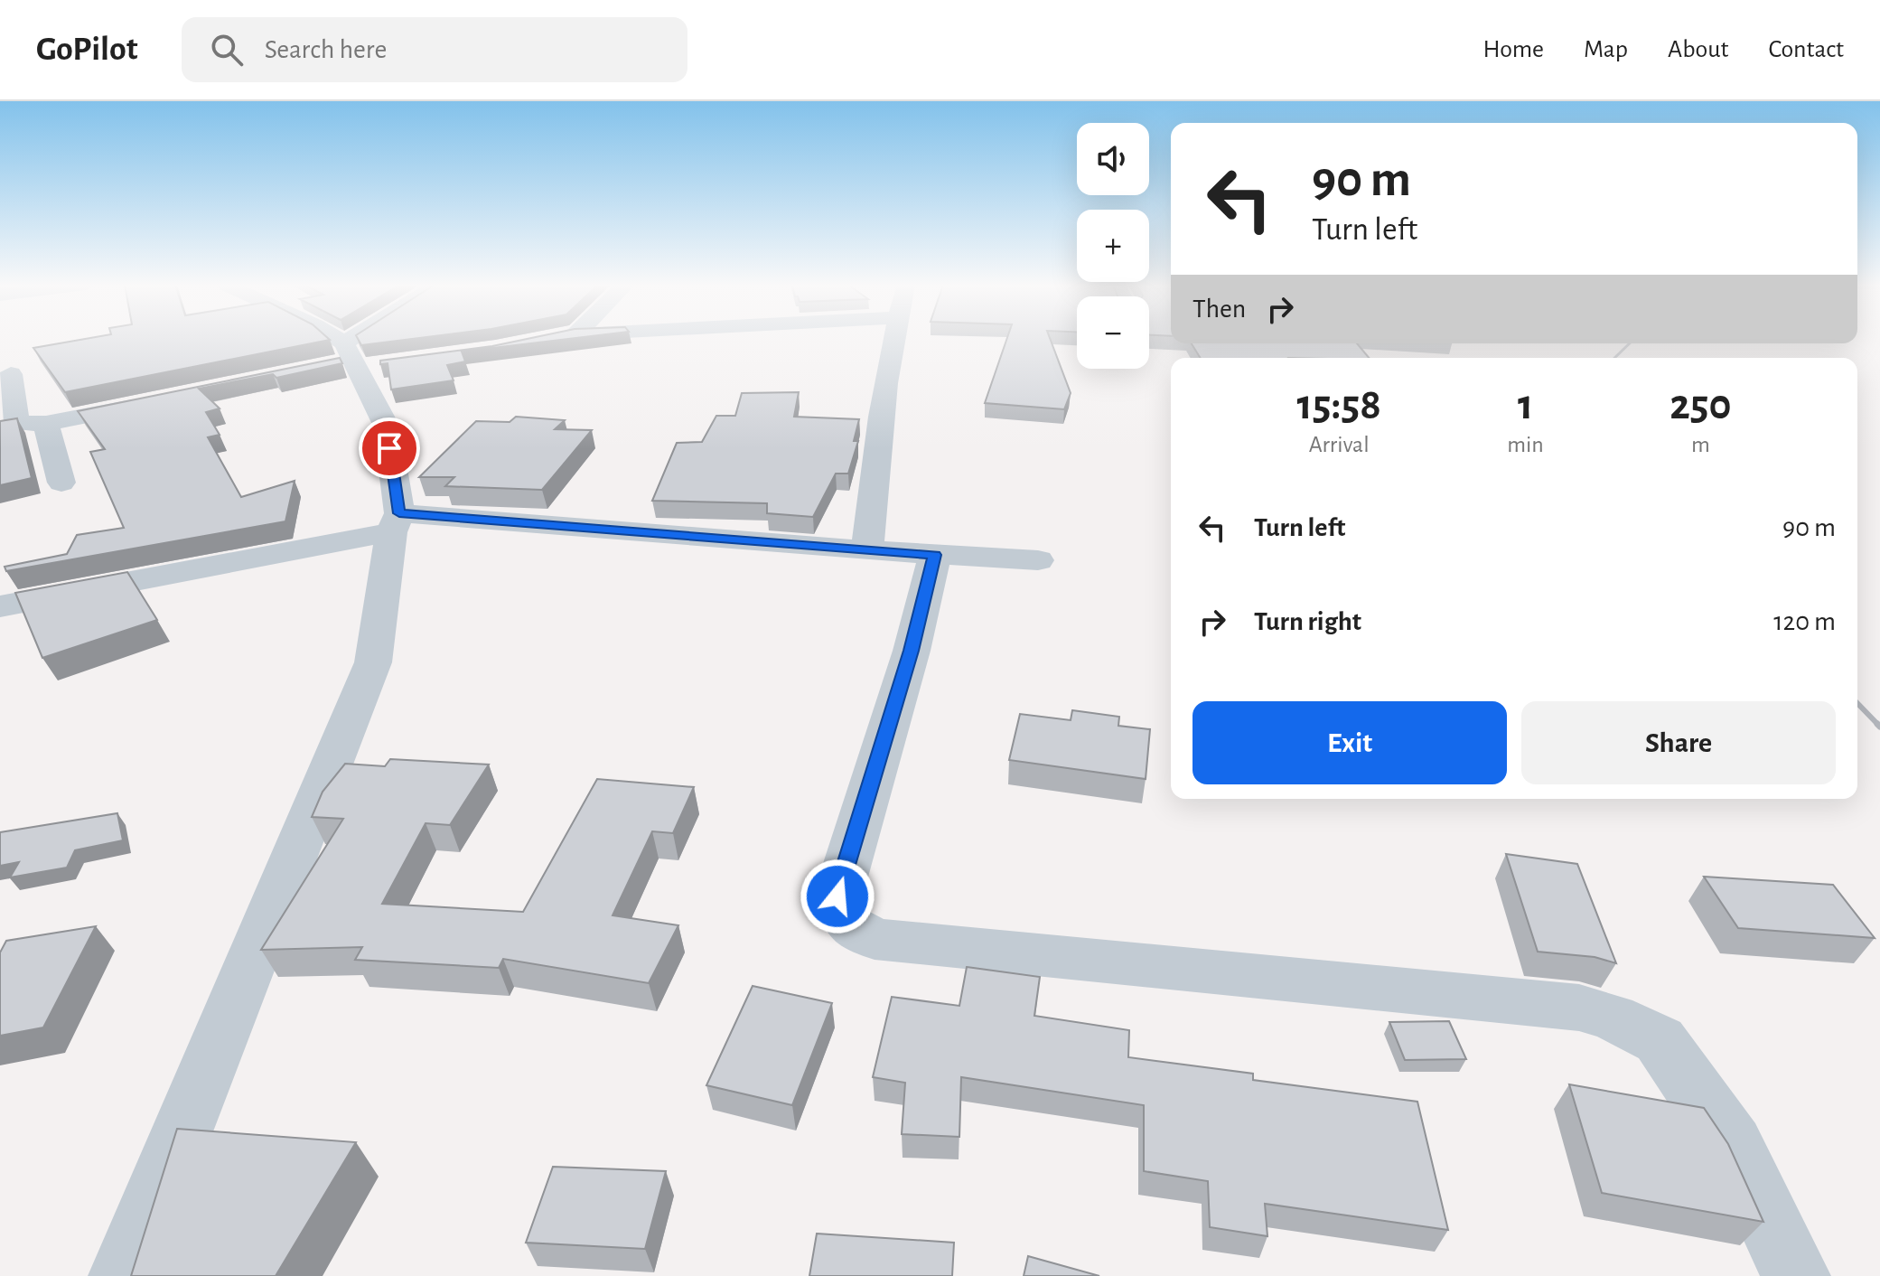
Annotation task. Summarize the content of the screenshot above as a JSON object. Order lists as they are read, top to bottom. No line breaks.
{"page":{"header":"GoPilot","search":"Search here","nav":["Home","Map","About","Contact"],"map_buttons":["+","−"],"turn":["90 m","Turn left"],"then":"Then","eta":["15:58","Arrival","1","min","250","m"],"list":[{"name":"Turn left","value":"90 m"},{"name":"Turn right","value":"120 m"}],"buttons":["Exit","Share"]}}
